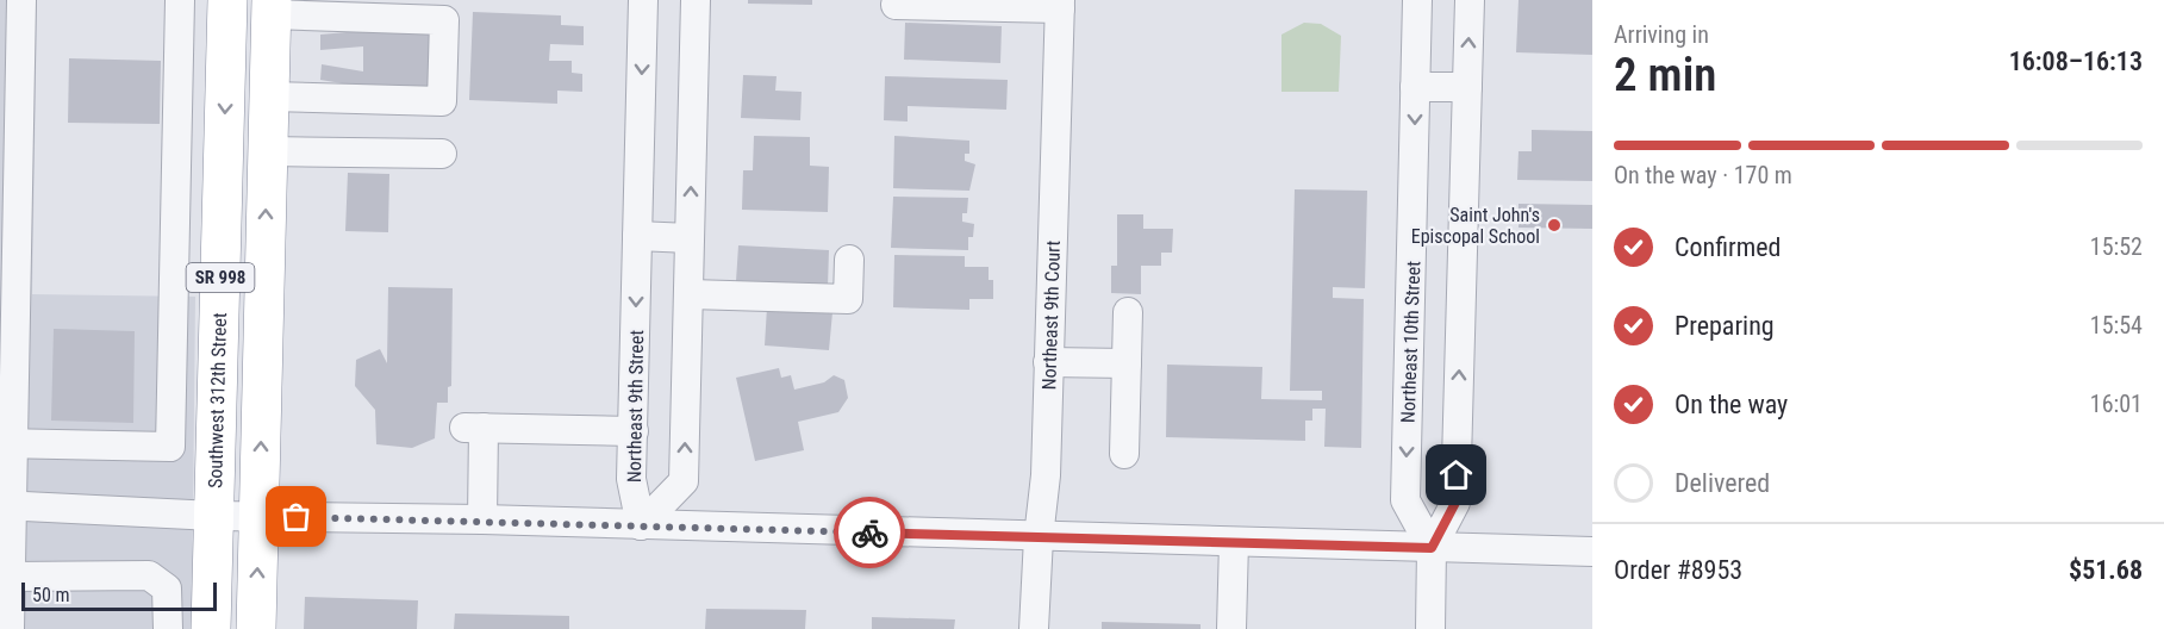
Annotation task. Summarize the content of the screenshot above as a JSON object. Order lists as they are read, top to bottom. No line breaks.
{"streets":{"highway":["SR 998","Southwest 312th Street"],"street":["Northeast 9th Court","Northeast 10th Street","Northeast 9th Street"]},"places":["Saint John's Episcopal School"],"scale_bar":"50 m","page":{"heading":["2 min","Arriving in","16:08–16:13"],"panel":["Order #8953","$51.68"],"bar":"On the way · 170 m","list":[["Confirmed","15:52"],["Preparing","15:54"],["On the way","16:01"],"Delivered"],"scale":"50 m"}}
